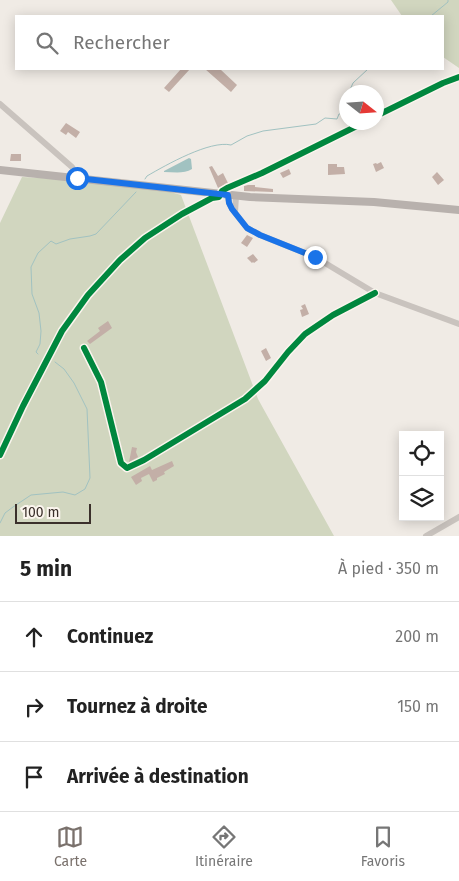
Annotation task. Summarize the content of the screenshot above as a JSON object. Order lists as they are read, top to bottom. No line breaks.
{"scale_bar":"100 m","north":"right","page":{"search":"Rechercher","scale":"100 m","heading":["5 min","À pied · 350 m"],"list":[["Continuez","200 m"],["Tournez à droite","150 m"],"Arrivée à destination"],"nav":["Carte","Itinéraire","Favoris"]}}
